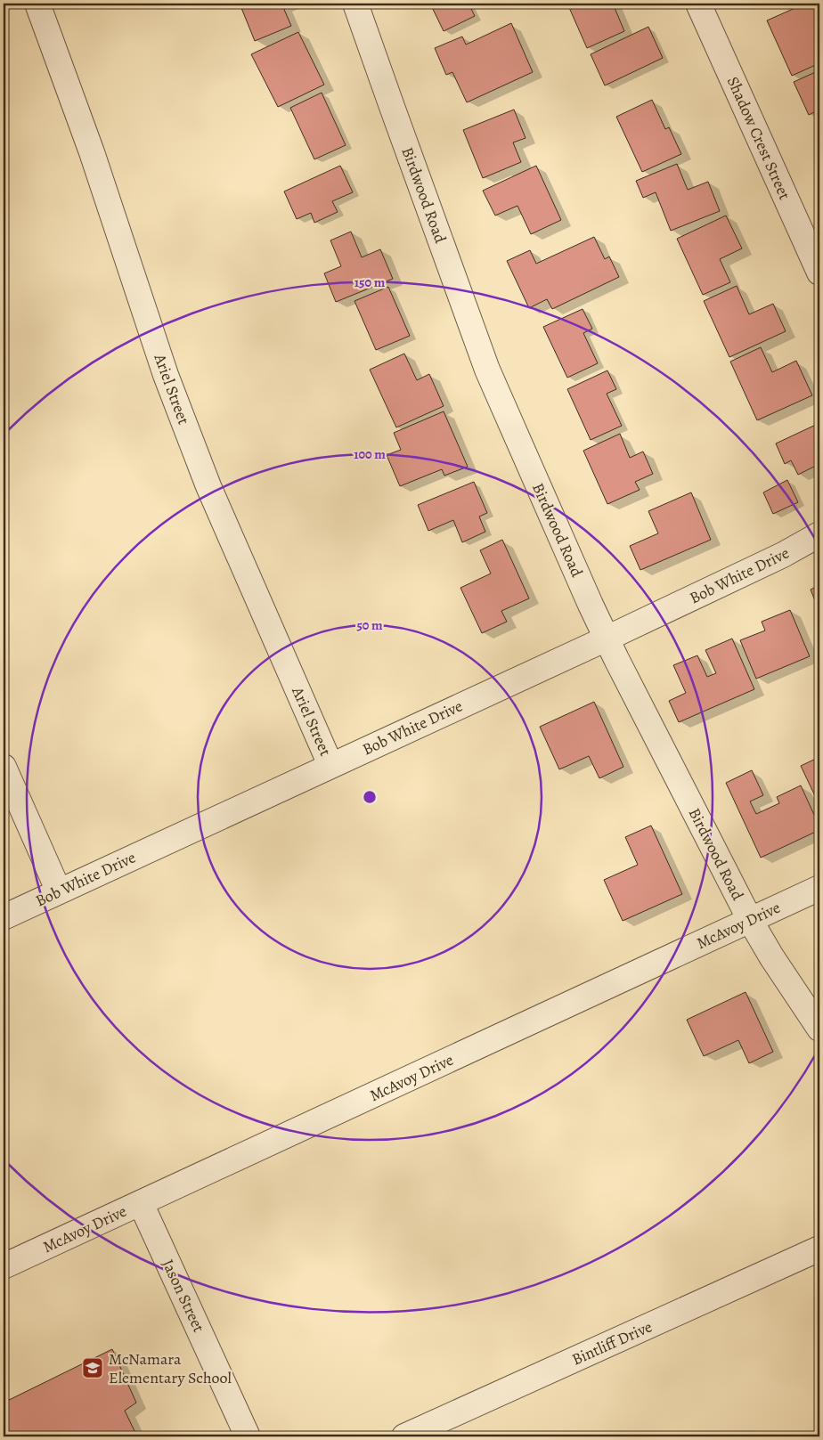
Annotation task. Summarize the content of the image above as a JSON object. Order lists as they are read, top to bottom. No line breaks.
{"streets":{"street":["Shadow Crest Street","Birdwood Road","Ariel Street","Bob White Drive","McAvoy Drive","Jason Street","Bintliff Drive"]},"crossings":[["Birdwood Road","Bob White Drive"],["Birdwood Road","McAvoy Drive"],["Ariel Street","Bob White Drive"],["McAvoy Drive","Jason Street"]],"places":{"school or university":["McNamara Elementary School"]},"rings":["150 m","100 m","50 m"]}
